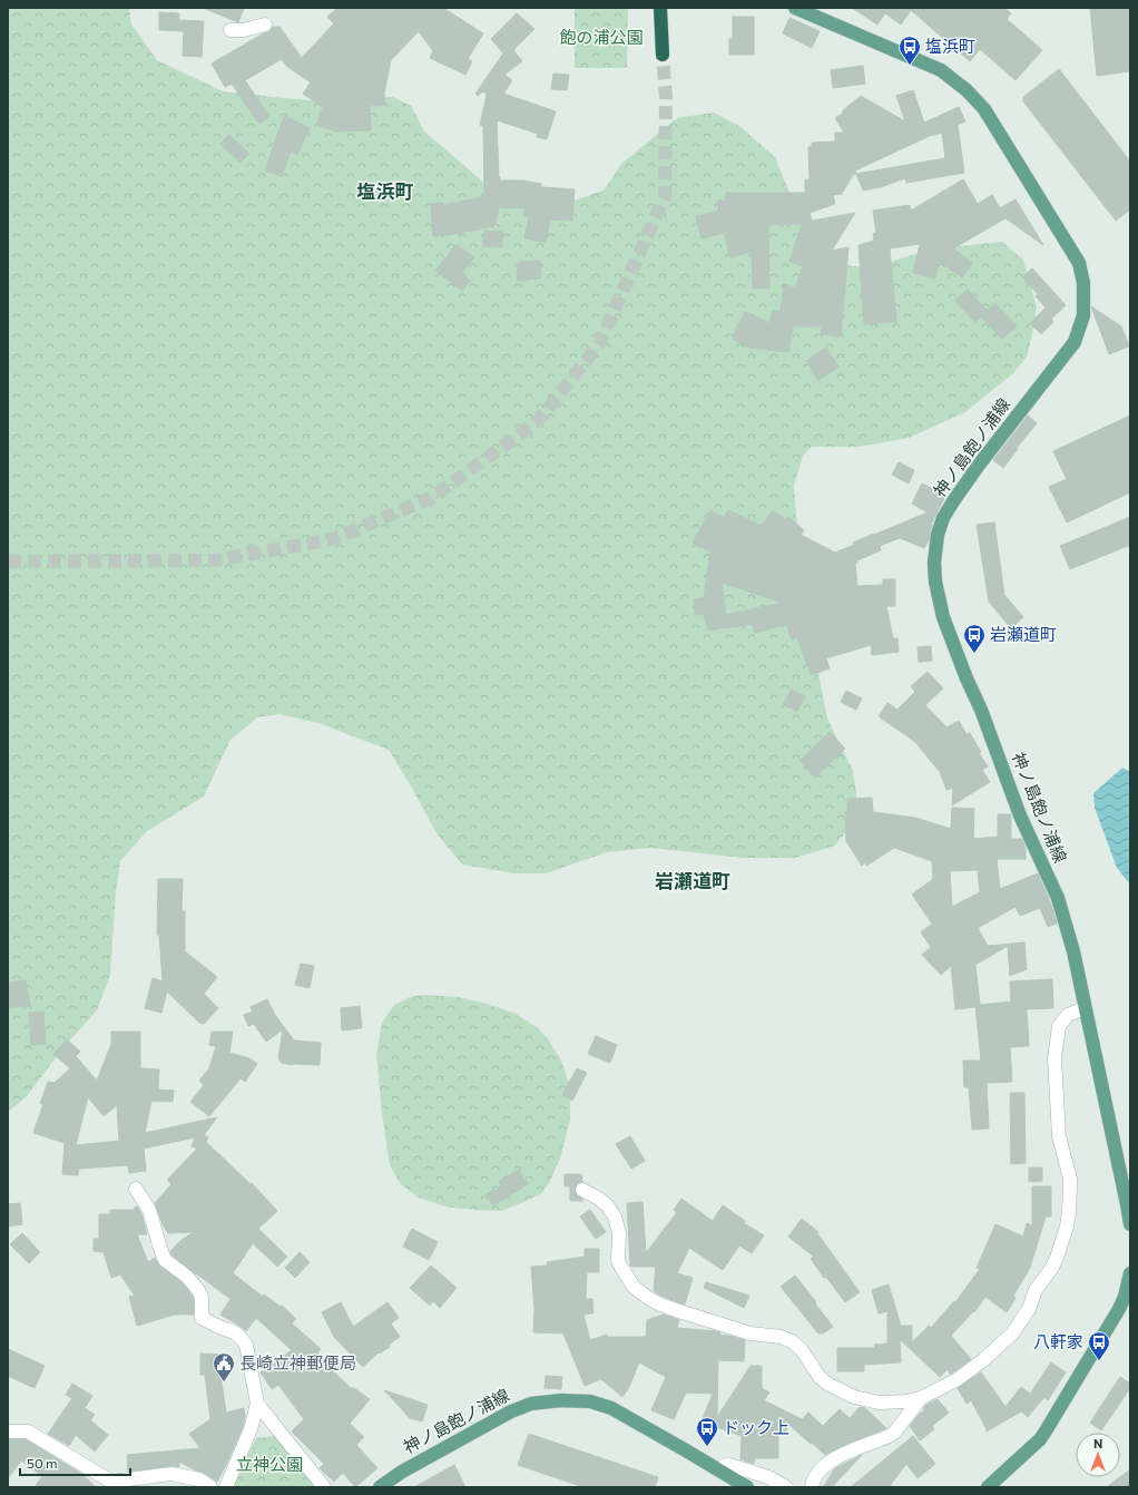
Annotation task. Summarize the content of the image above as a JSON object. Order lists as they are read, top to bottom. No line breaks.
{"streets":{"main road":["神ノ島飽ノ浦線"]},"districts":["塩浜町","岩瀬道町"],"parks":["飽の浦公園","立神公園"],"places":{"bus stop":["塩浜町","岩瀬道町","八軒家","ドック上"],"public building":["長崎立神郵便局"]},"scale_bar":"50 m","north":"top"}
